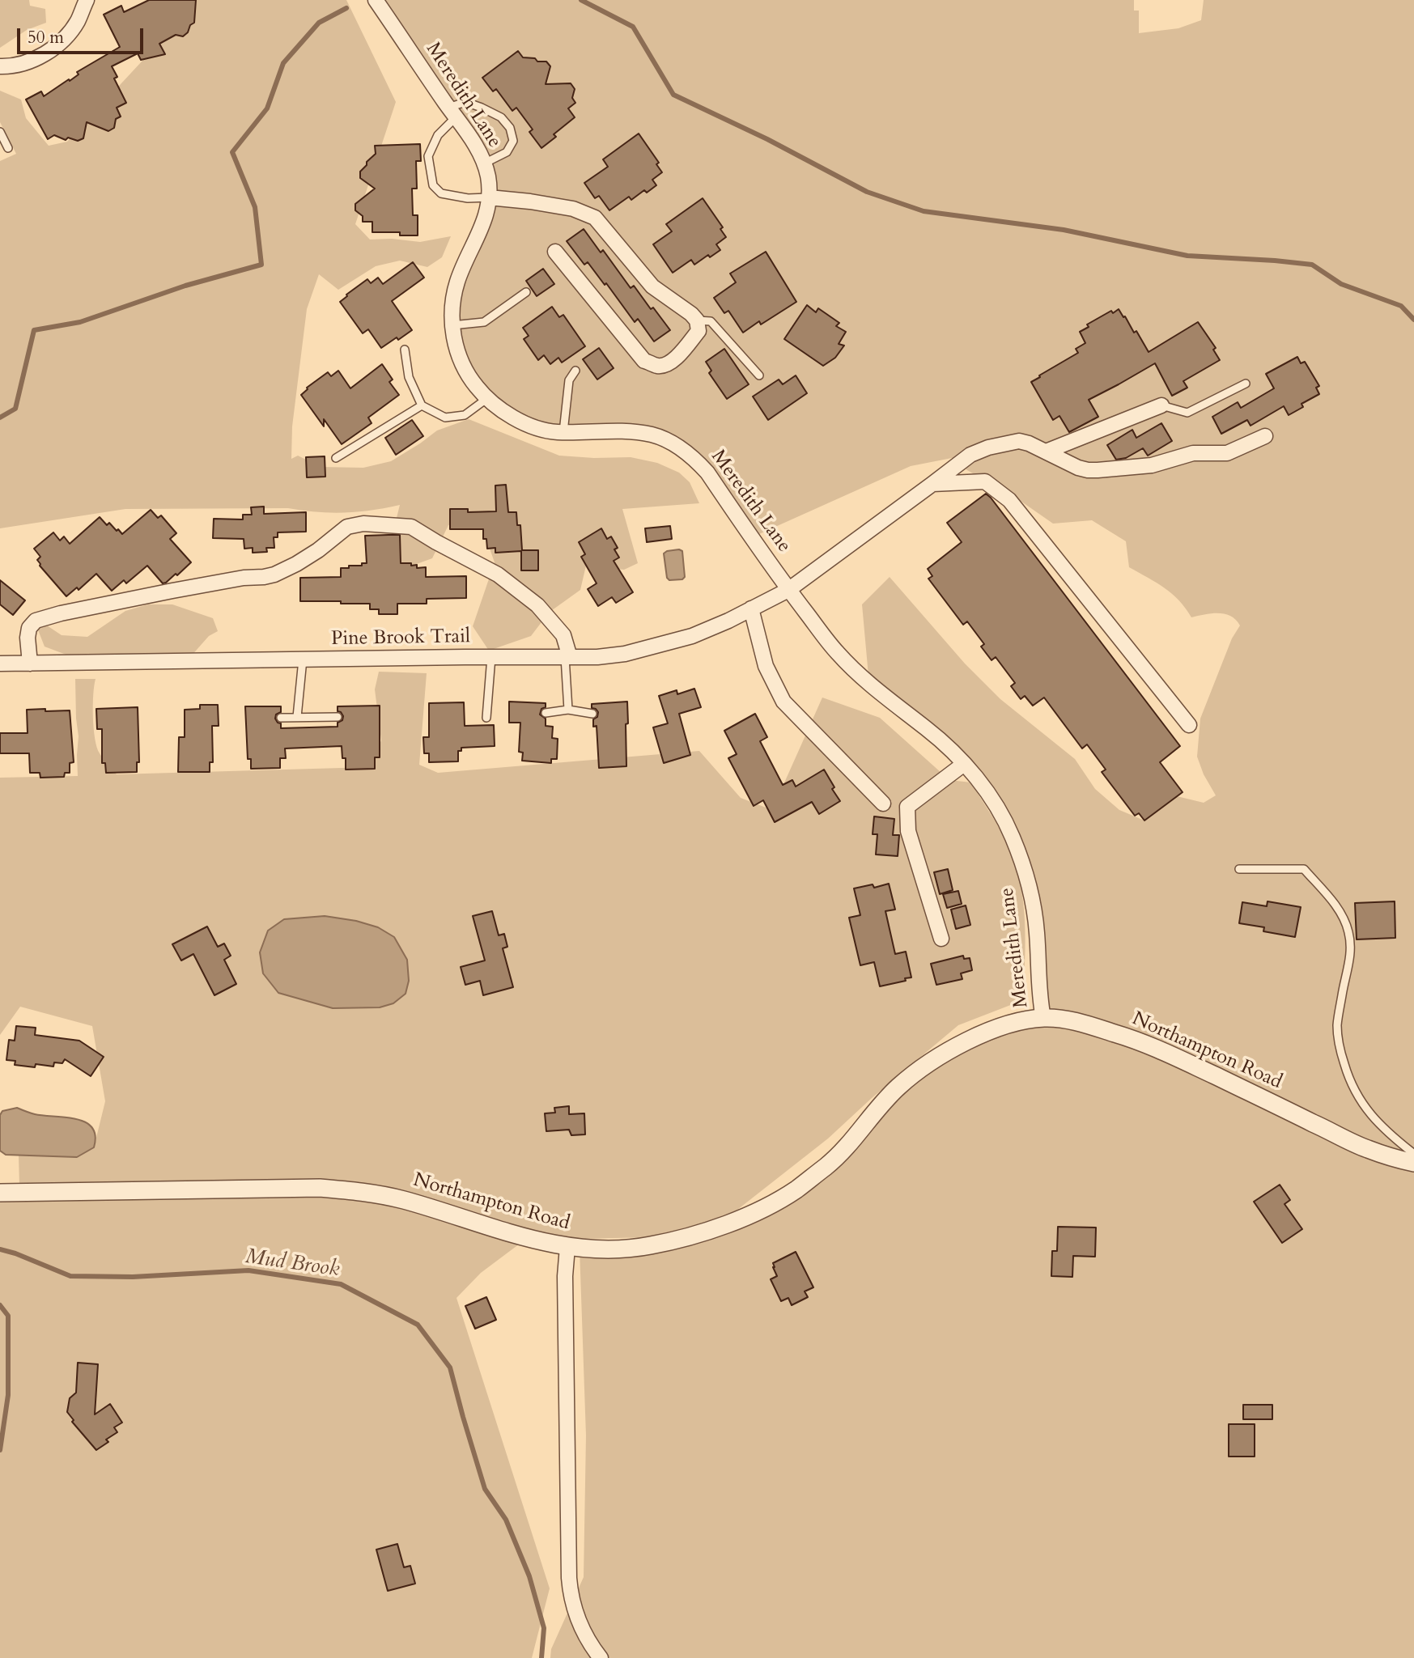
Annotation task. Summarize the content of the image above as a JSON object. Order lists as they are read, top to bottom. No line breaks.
{"streets":{"street":["Meredith Lane","Pine Brook Trail","Northampton Road"]},"crossings":[["Meredith Lane","Pine Brook Trail"],["Meredith Lane","Northampton Road"]],"water":["Mud Brook"],"scale_bar":"50 m"}
